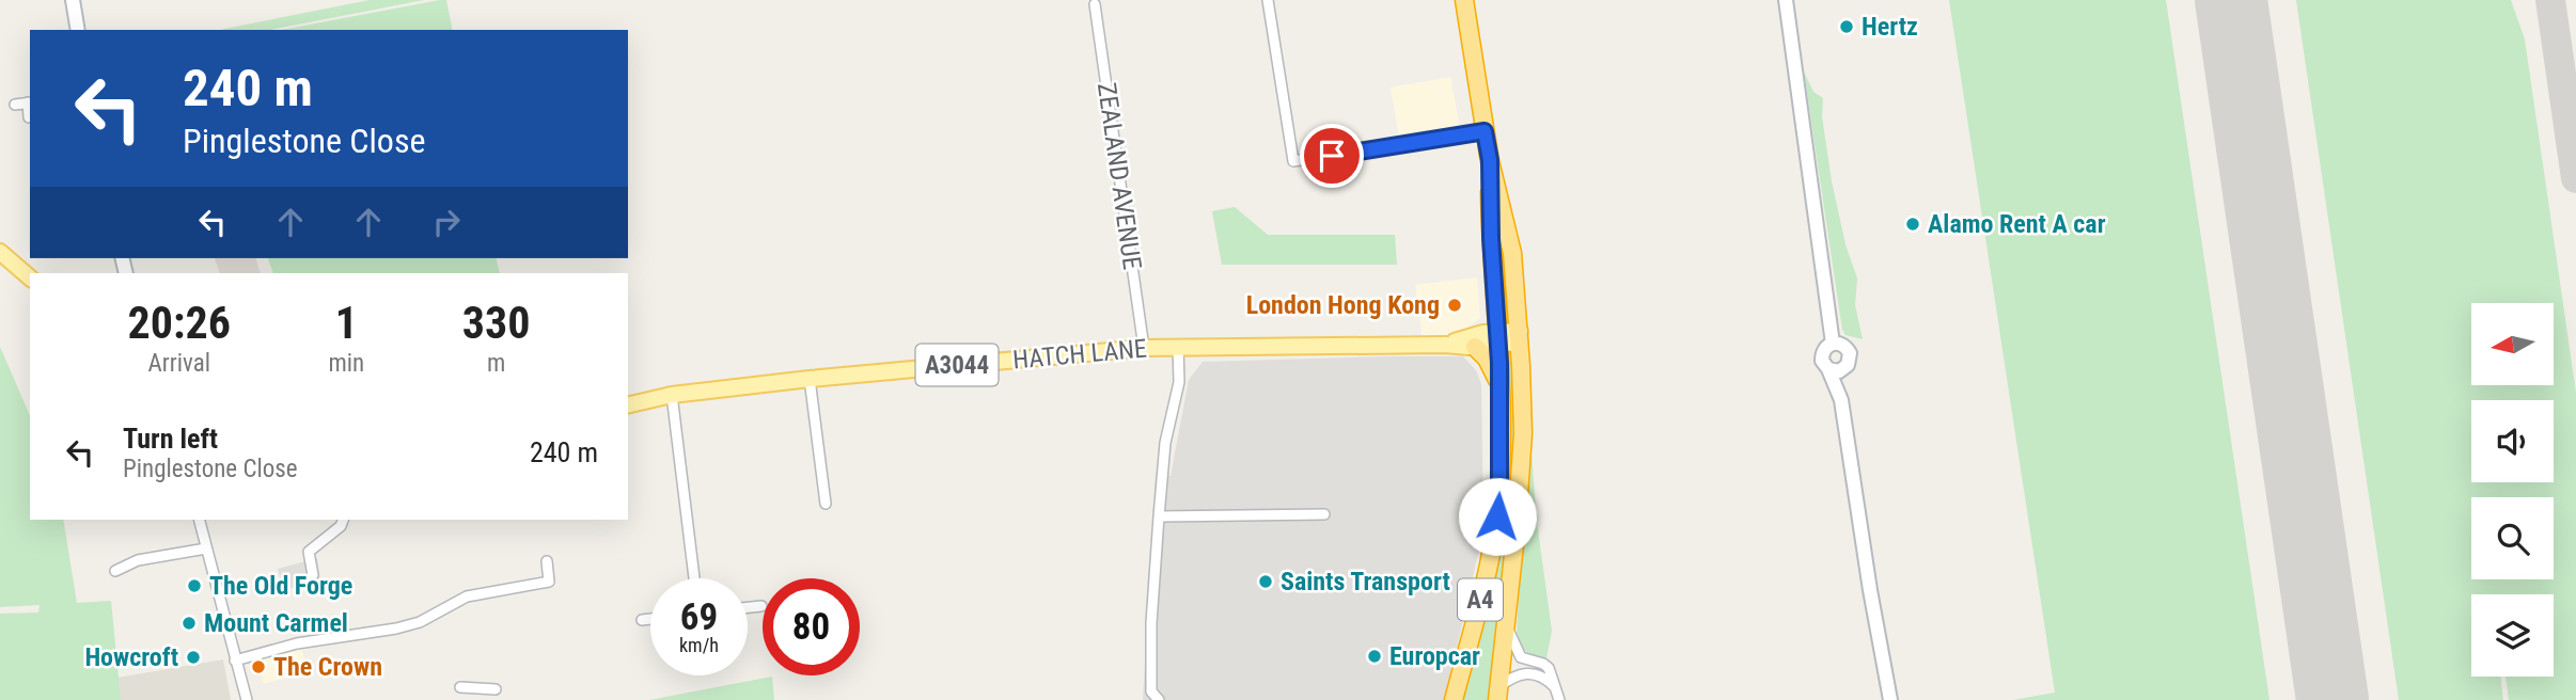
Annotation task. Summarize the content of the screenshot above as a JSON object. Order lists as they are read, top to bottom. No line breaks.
{"streets":{"highway":["A4"],"main road":["HATCH LANE","A3044"],"street":["ZEALAND AVENUE"]},"crossings":[["ZEALAND AVENUE","HATCH LANE"],["HATCH LANE","A4"]],"places":["Hertz","Alamo Rent A car","London Hong Kong","Saints Transport","The Old Forge","Mount Carmel","Europcar","Howcroft","The Crown"],"north":"left","page":{"turn":["240 m","Pinglestone Close"],"eta":["20:26","Arrival","1","min","330","m"],"list":[{"name":"Turn left","note":"Pinglestone Close","value":"240 m"}],"speed":"69 km/h","limit":"80"}}
